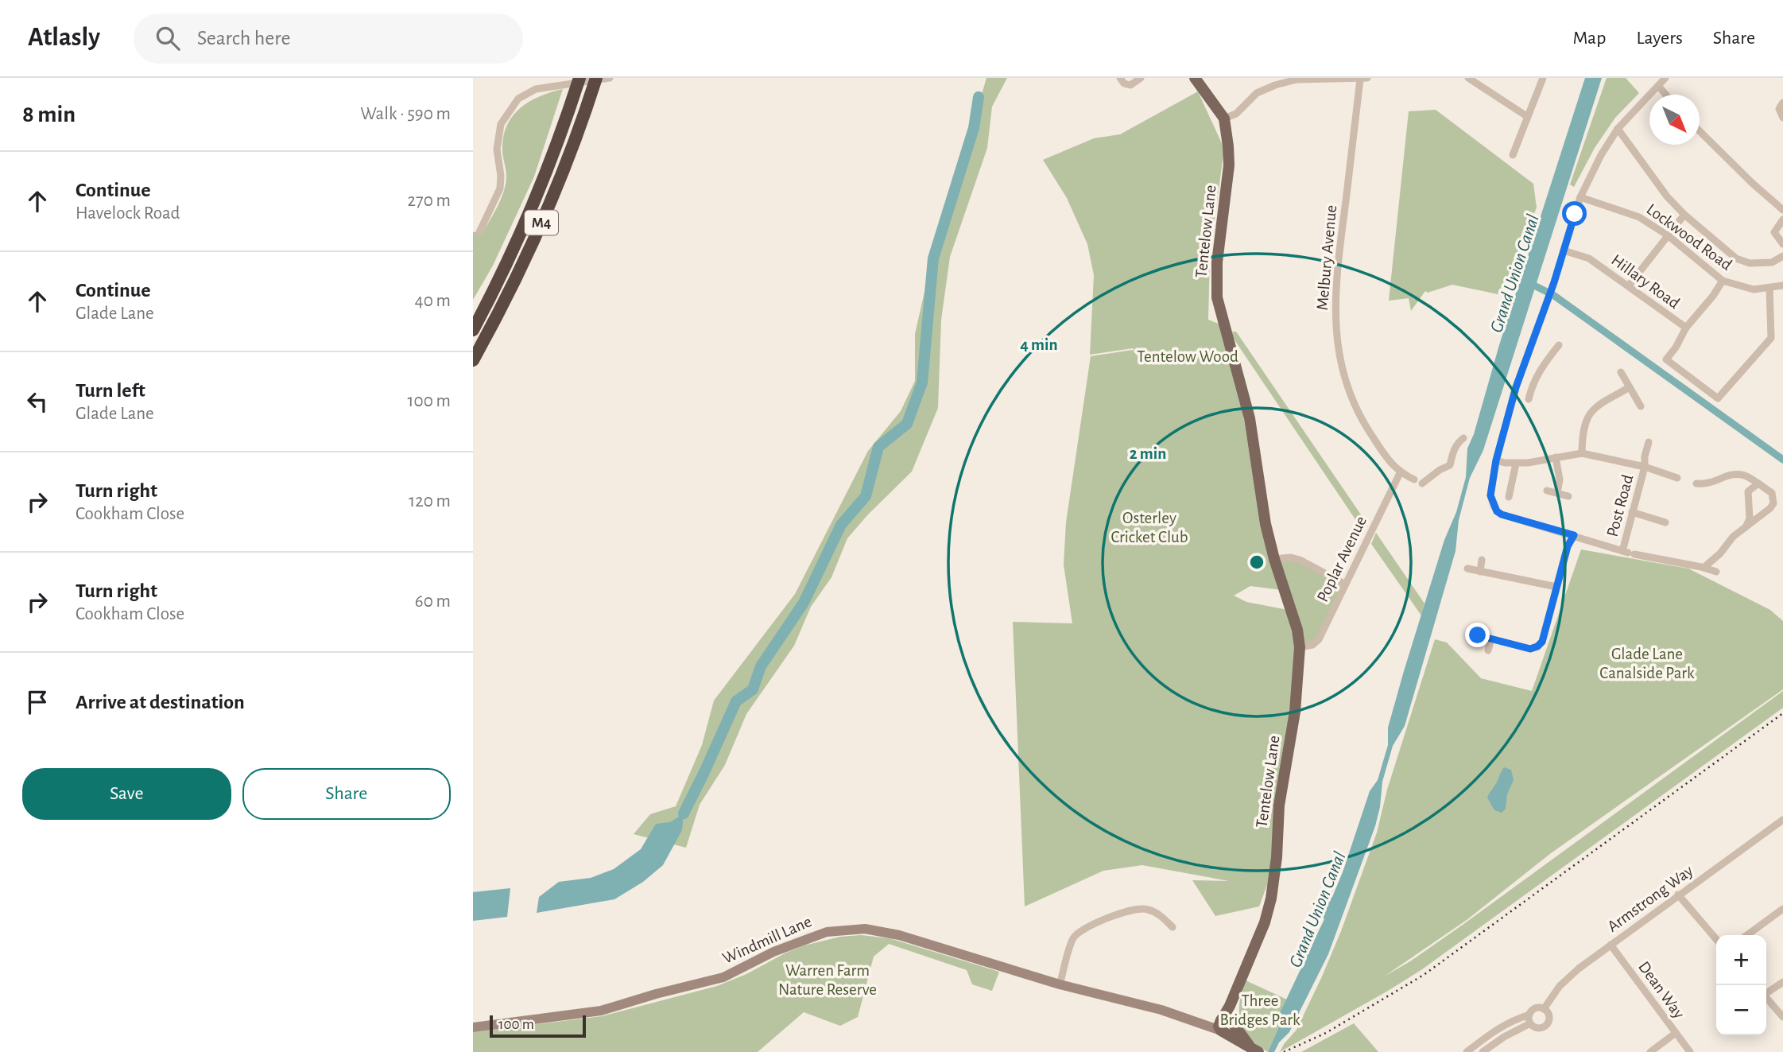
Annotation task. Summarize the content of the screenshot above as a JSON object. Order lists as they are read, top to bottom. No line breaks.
{"streets":{"highway":["M4"],"main road":["Tentelow Lane","Windmill Lane"],"street":["Lockwood Road","Melbury Avenue","Hillary Road","Post Road","Poplar Avenue","Armstrong Way","Dean Way"]},"crossings":[["Tentelow Lane","Poplar Avenue"],["Tentelow Lane","Windmill Lane"],["Lockwood Road","Hillary Road"],["Melbury Avenue","Poplar Avenue"],["Armstrong Way","Dean Way"]],"water":["Grand Union Canal"],"parks":["Tentelow Wood","Osterley Cricket Club","Glade Lane Canalside Park","Warren Farm Nature Reserve","Three Bridges Park"],"scale_bar":"100 m","north":"bottom right","page":{"header":"Atlasly","search":"Search here","nav":["Map","Layers","Share"],"heading":["8 min","Walk · 590 m"],"list":[["Continue","Havelock Road","270 m"],["Continue","Glade Lane","40 m"],["Turn left","Glade Lane","100 m"],["Turn right","Cookham Close","120 m"],["Turn right","Cookham Close","60 m"],"Arrive at destination"],"buttons":["Save","Share"],"map_buttons":["+","−"],"scale":"100 m"},"rings":["4 min","2 min"]}
